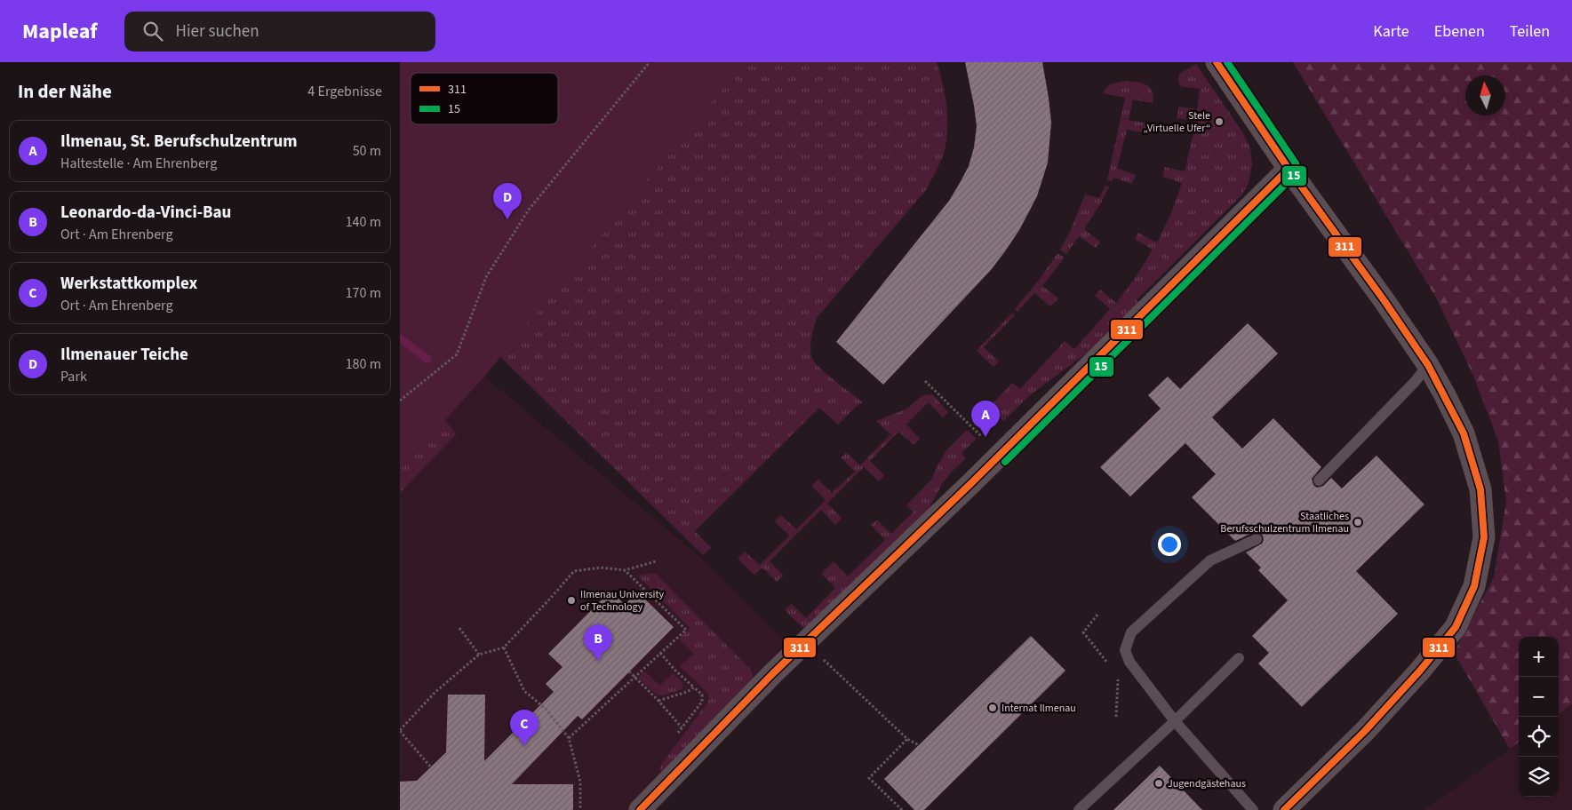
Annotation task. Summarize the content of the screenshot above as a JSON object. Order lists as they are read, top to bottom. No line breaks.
{"places":["Stele „Virtuelle Ufer“","Staatliches Berufsschulzentrum Ilmenau","Ilmenau University of Technology","Internat Ilmenau","Jugendgästehaus"],"lines":["transit line 311","transit line 15"],"legend":["311","15"],"north":"top","page":{"header":"Mapleaf","search":"Hier suchen","nav":["Karte","Ebenen","Teilen"],"heading":["In der Nähe","4 Ergebnisse"],"list":[{"mark":"A","name":"Ilmenau, St. Berufschulzentrum","note":"Haltestelle · Am Ehrenberg","value":"50 m"},{"mark":"B","name":"Leonardo-da-Vinci-Bau","note":"Ort · Am Ehrenberg","value":"140 m"},{"mark":"C","name":"Werkstattkomplex","note":"Ort · Am Ehrenberg","value":"170 m"},{"mark":"D","name":"Ilmenauer Teiche","note":"Park","value":"180 m"}],"pins":["D","A","B","C"],"map_buttons":["+","−"]}}
